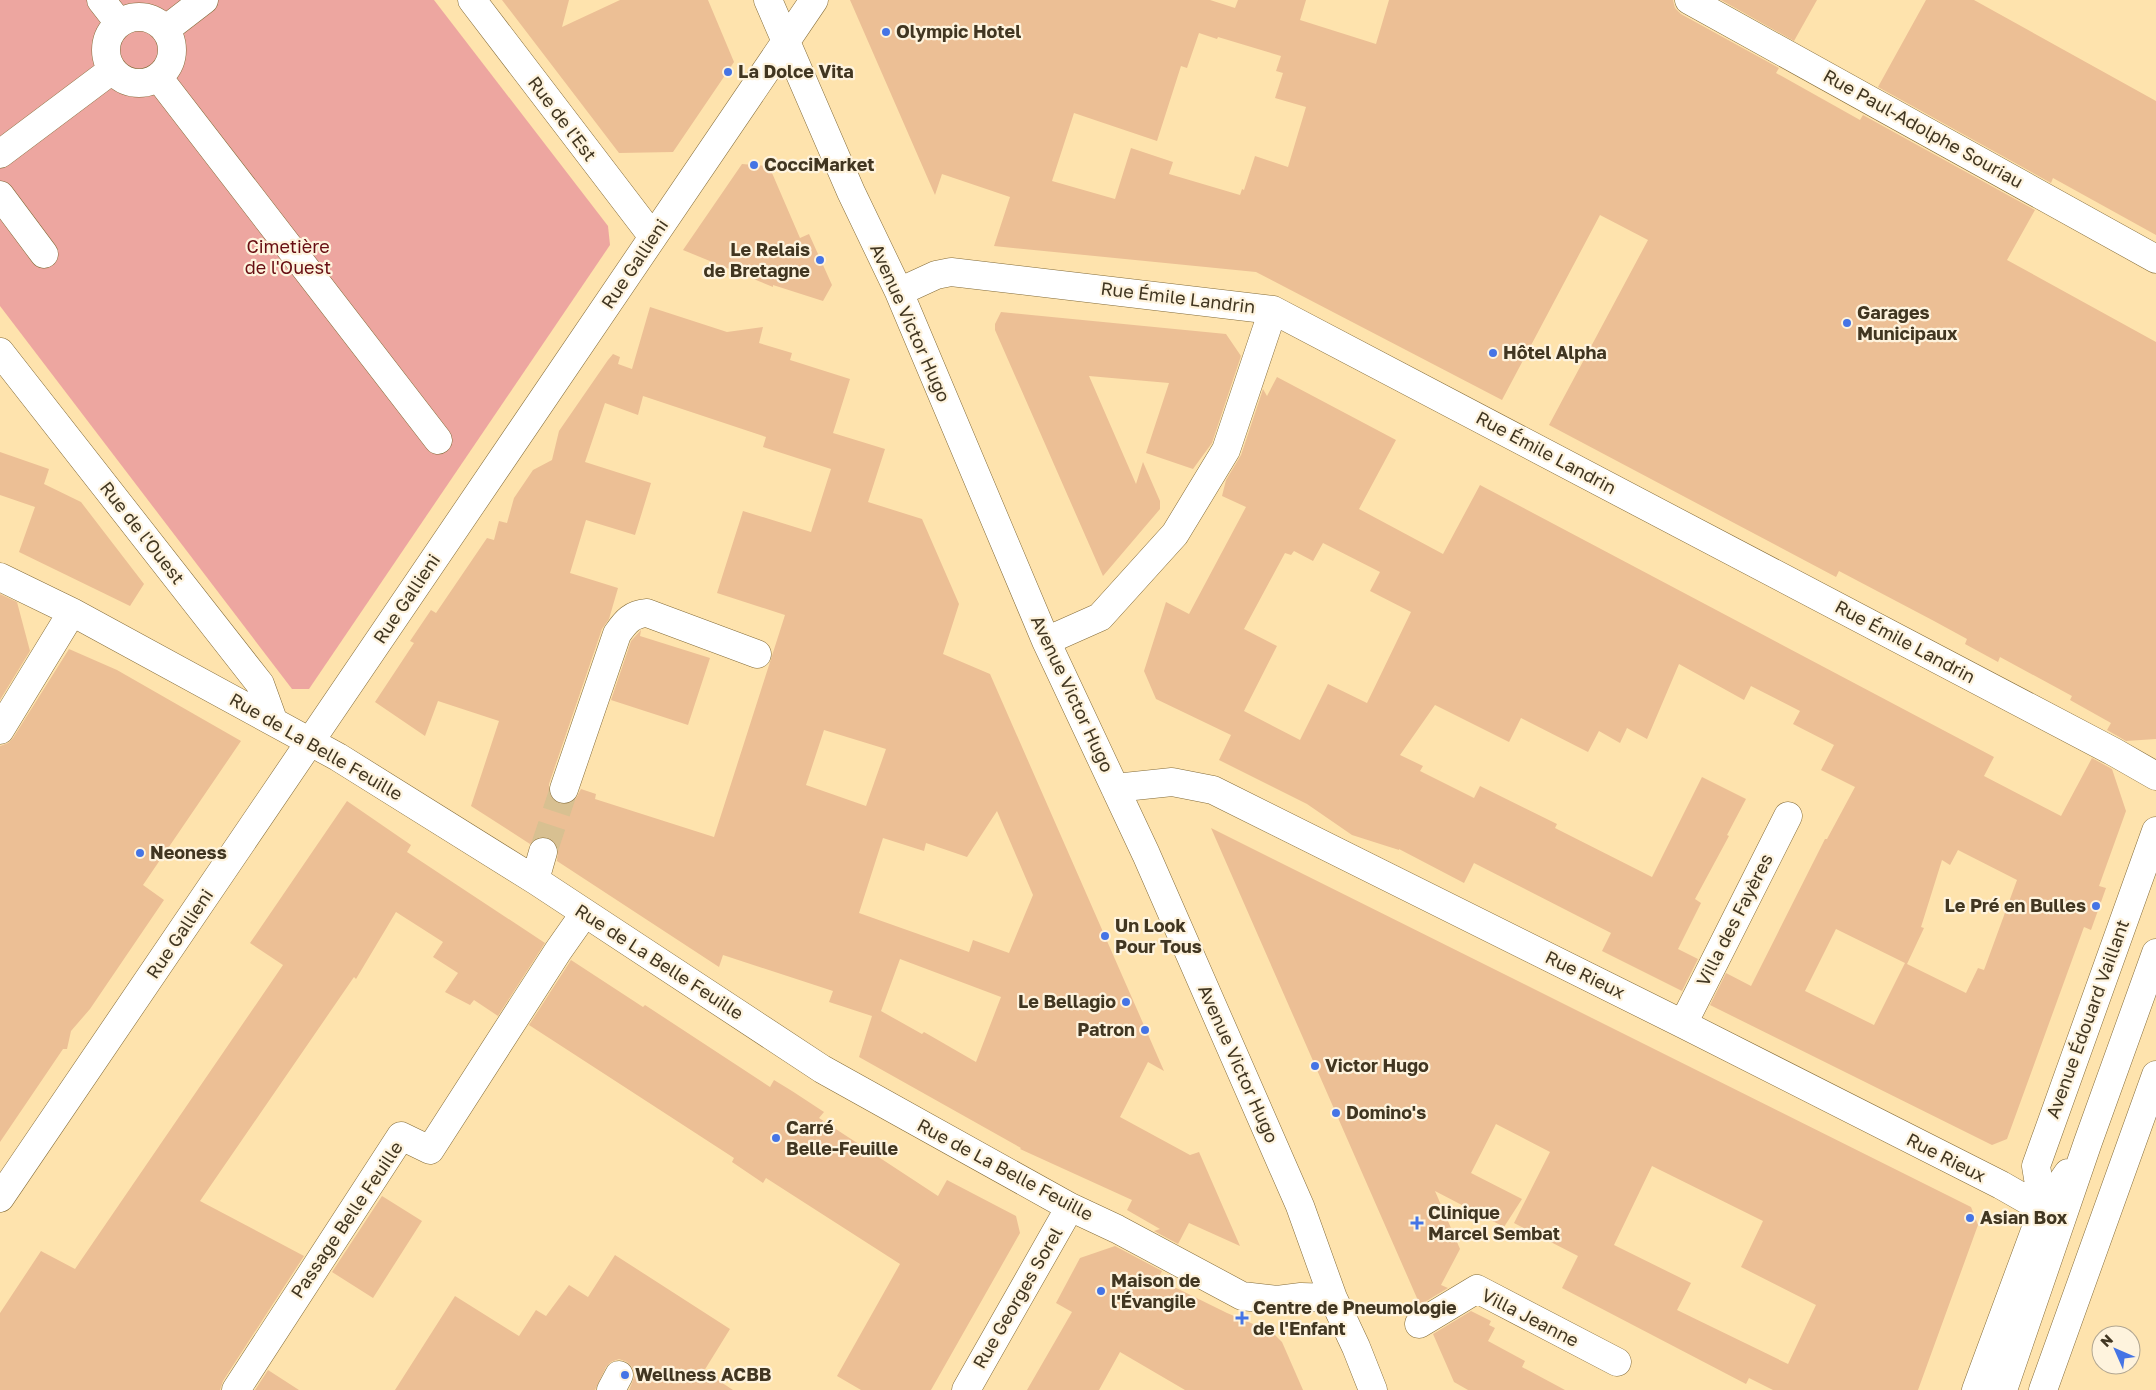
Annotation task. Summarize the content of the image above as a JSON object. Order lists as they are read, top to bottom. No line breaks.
{"streets":{"street":["Rue de l'Est","Rue Paul-Adolphe Souriau","Rue Gallieni","Rue Émile Landrin","Avenue Victor Hugo","Rue de l'Ouest","Rue de La Belle Feuille","Villa des Fayères","Rue Rieux","Avenue Édouard Vaillant","Passage Belle Feuille","Rue Georges Sorel","Villa Jeanne"]},"crossings":[["Rue de l'Est","Rue Gallieni"],["Rue Gallieni","Avenue Victor Hugo"],["Rue Gallieni","Rue de La Belle Feuille"],["Rue Émile Landrin","Avenue Victor Hugo"],["Avenue Victor Hugo","Rue de La Belle Feuille"],["Avenue Victor Hugo","Rue Rieux"],["Rue de l'Ouest","Rue de La Belle Feuille"],["Rue de La Belle Feuille","Passage Belle Feuille"],["Rue de La Belle Feuille","Rue Georges Sorel"],["Villa des Fayères","Rue Rieux"],["Rue Rieux","Avenue Édouard Vaillant"]],"parks":["Cimetière de l'Ouest"],"places":{"other":["Olympic Hotel","La Dolce Vita","CocciMarket","Le Relais de Bretagne","Garages Municipaux","Hôtel Alpha","Neoness","Le Pré en Bulles","Un Look Pour Tous","Le Bellagio","Patron","Victor Hugo","Domino's","Carré Belle-Feuille","Asian Box","Maison de l'Évangile","Wellness ACBB"],"health":["Clinique Marcel Sembat","Centre de Pneumologie de l'Enfant"]},"north":"top left"}
